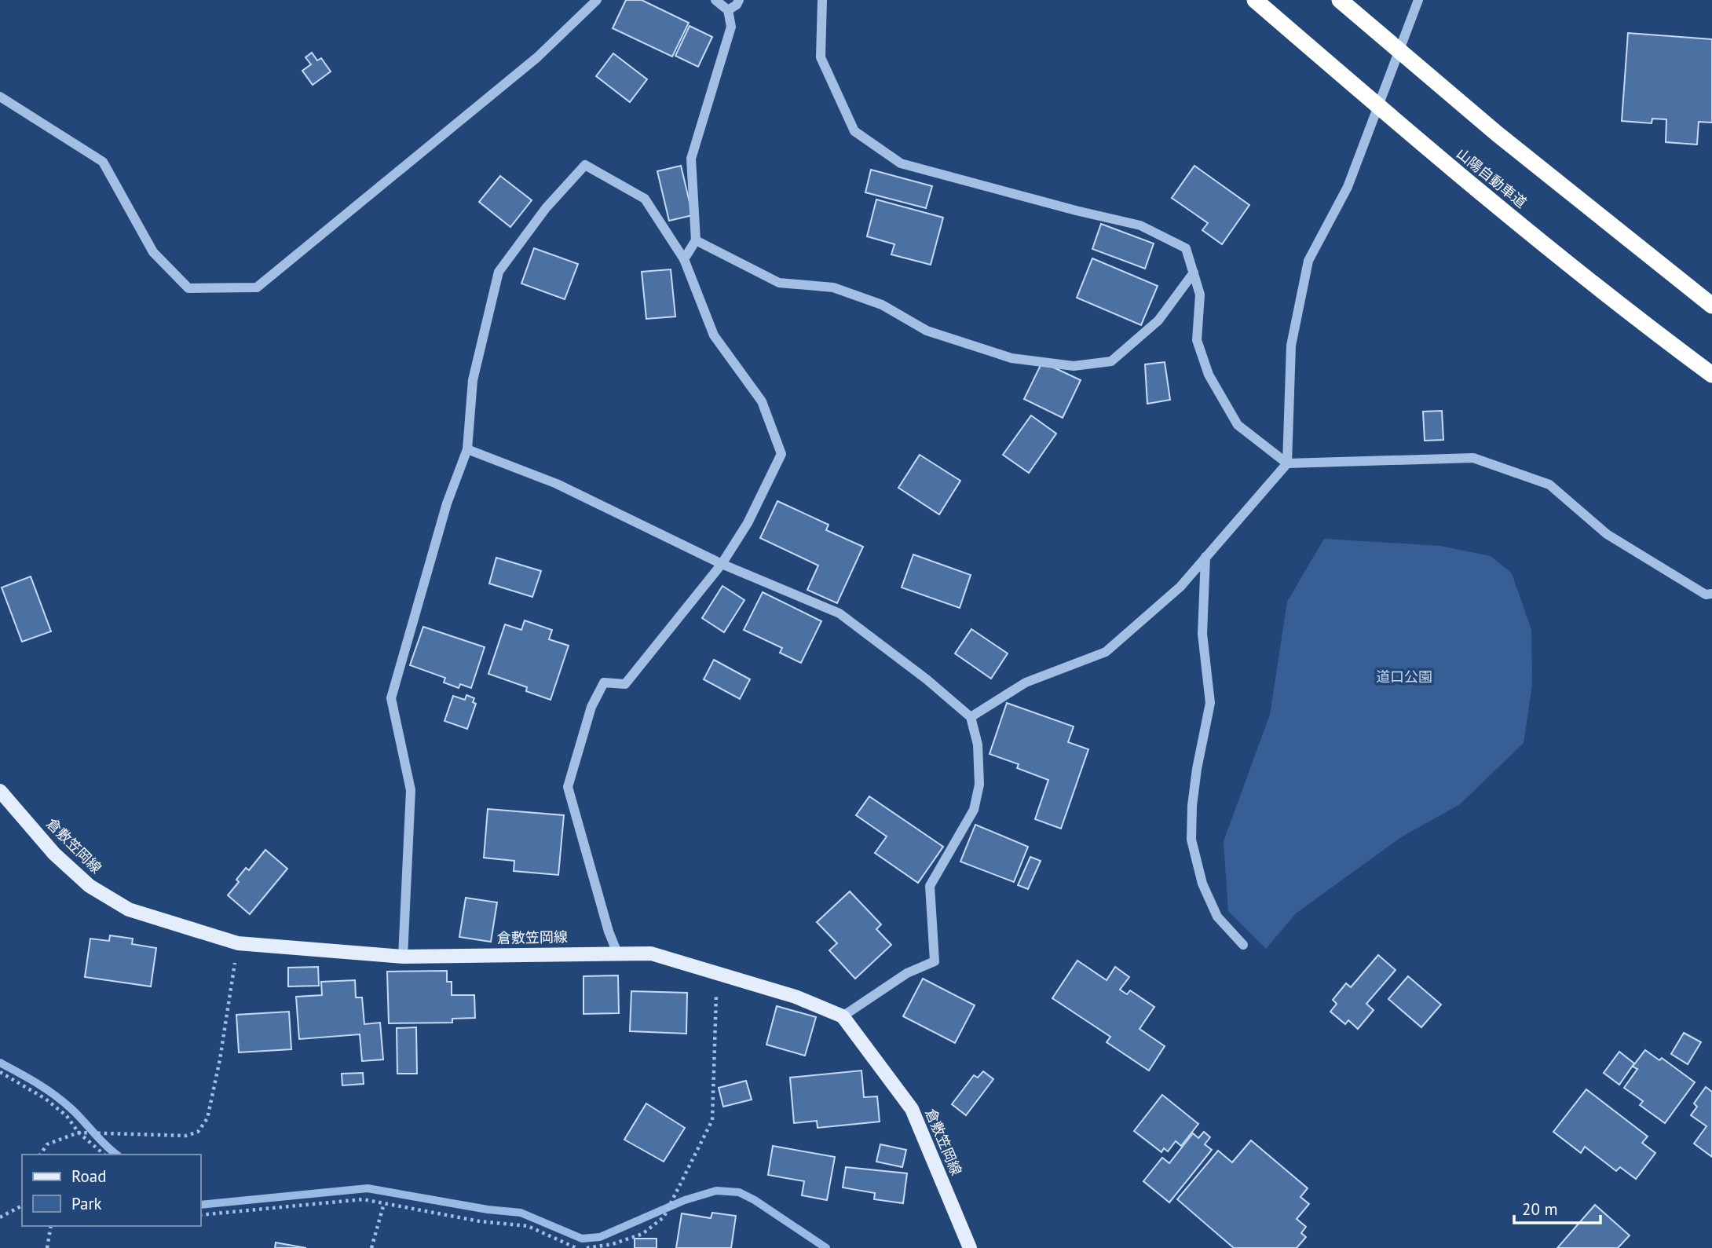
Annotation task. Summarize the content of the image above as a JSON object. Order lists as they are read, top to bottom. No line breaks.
{"streets":{"highway":["山陽自動車道"],"main road":["倉敷笠岡線"]},"parks":["道口公園"],"legend":["Road","Park"],"scale_bar":"20 m"}
